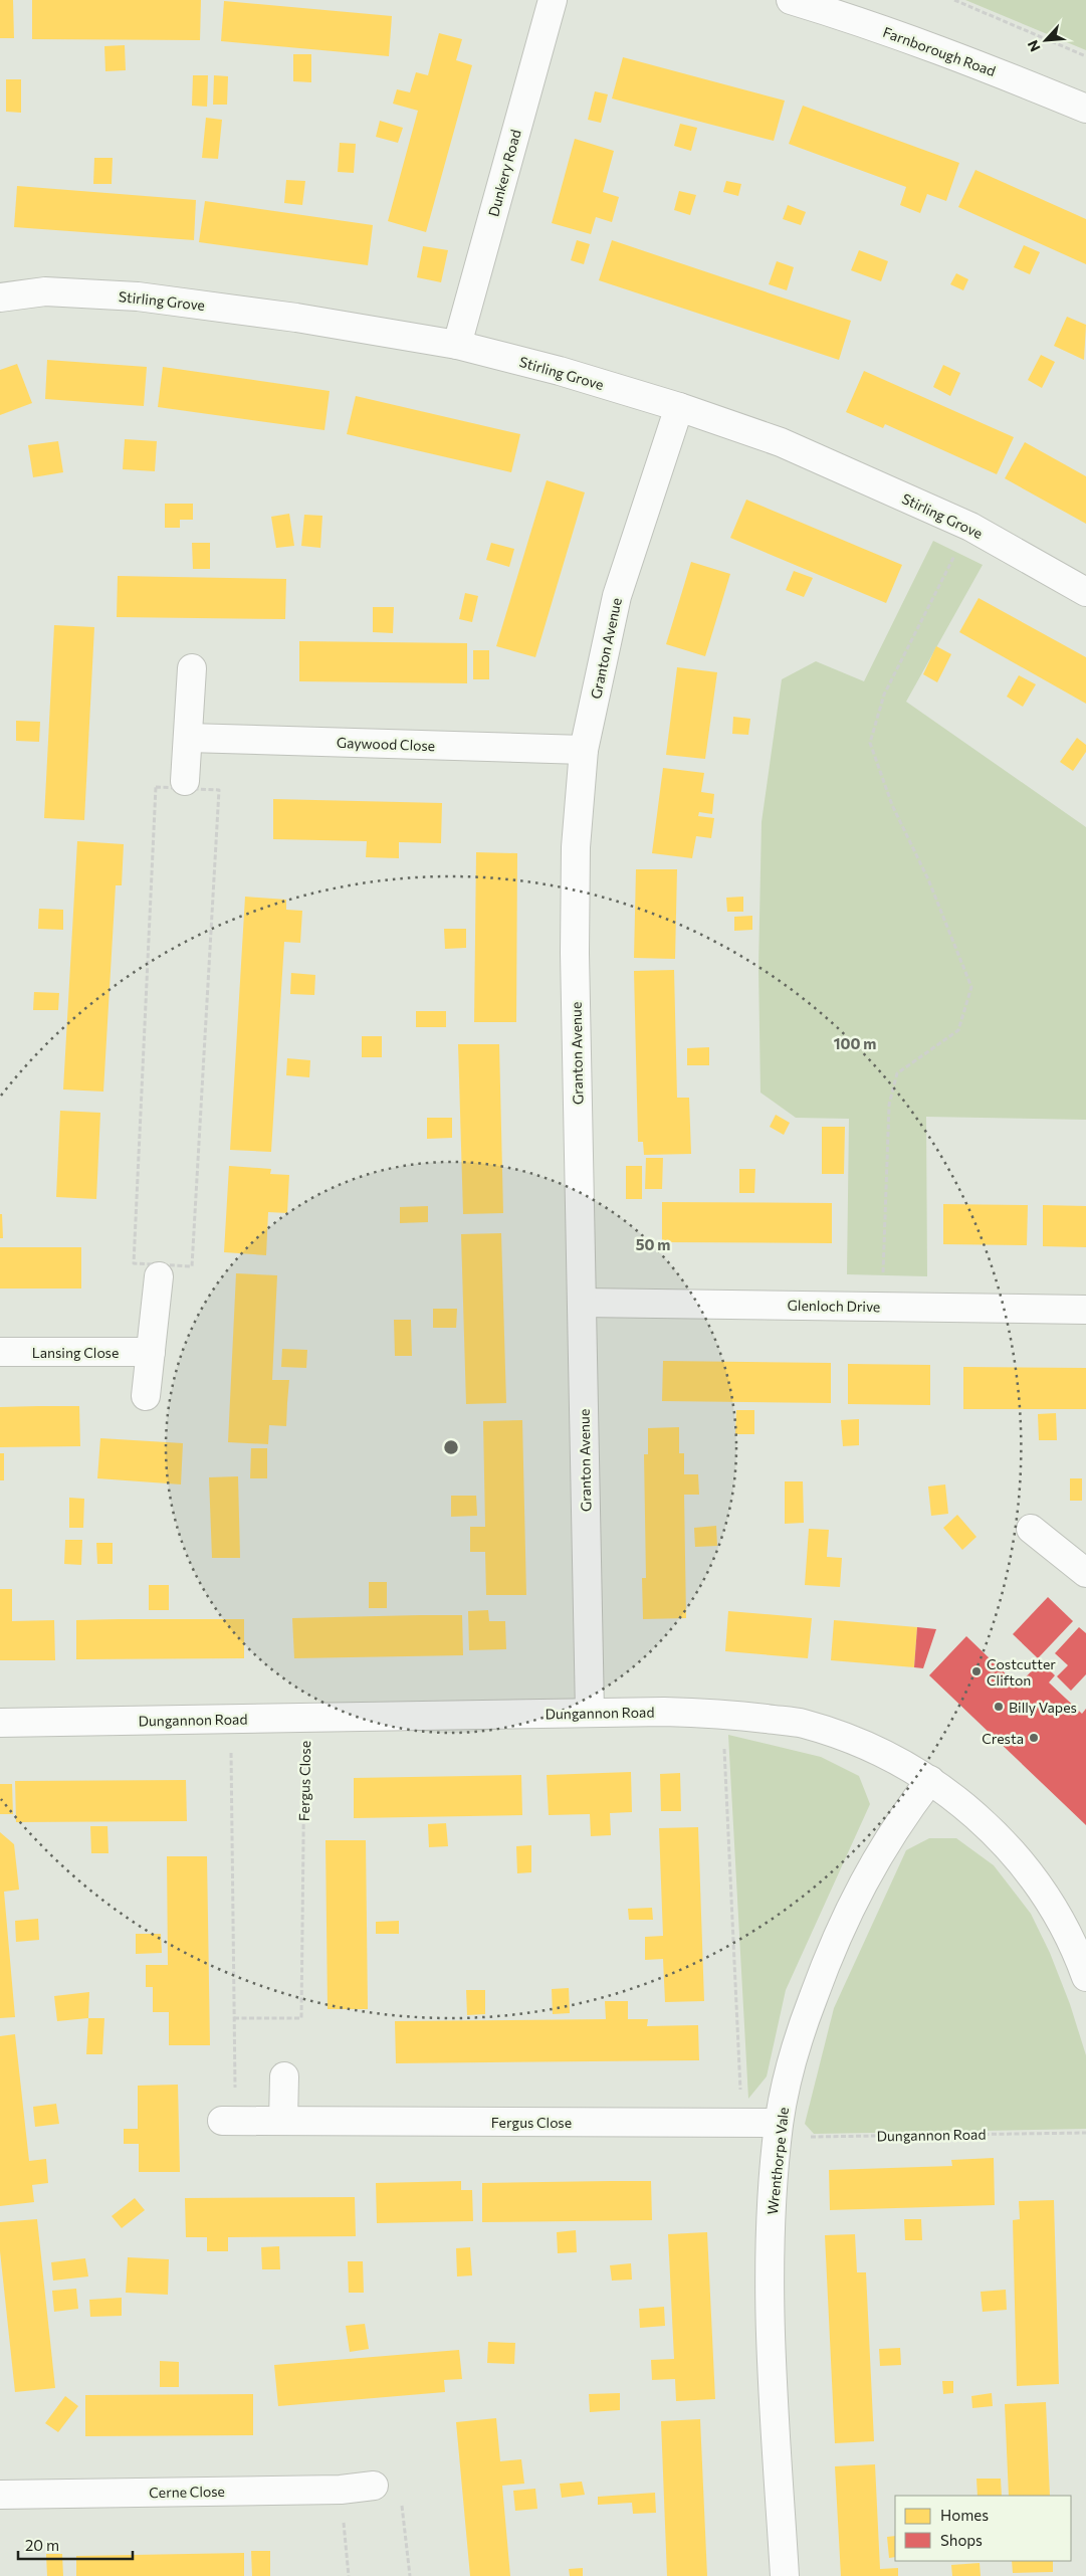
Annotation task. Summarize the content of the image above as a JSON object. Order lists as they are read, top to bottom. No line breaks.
{"streets":{"street":["Farnborough Road","Dunkery Road","Stirling Grove","Granton Avenue","Gaywood Close","Glenloch Drive","Lansing Close","Dungannon Road","Fergus Close","Wrenthorpe Vale","Cerne Close"]},"crossings":[["Dunkery Road","Stirling Grove"],["Stirling Grove","Granton Avenue"],["Granton Avenue","Gaywood Close"],["Granton Avenue","Glenloch Drive"],["Granton Avenue","Dungannon Road"],["Dungannon Road","Fergus Close"],["Dungannon Road","Wrenthorpe Vale"],["Fergus Close","Wrenthorpe Vale"]],"places":["Costcutter Clifton","Billy Vapes","Cresta"],"legend":["Homes","Shops"],"scale_bar":"20 m","north":"bottom left","rings":["100 m","50 m"]}
